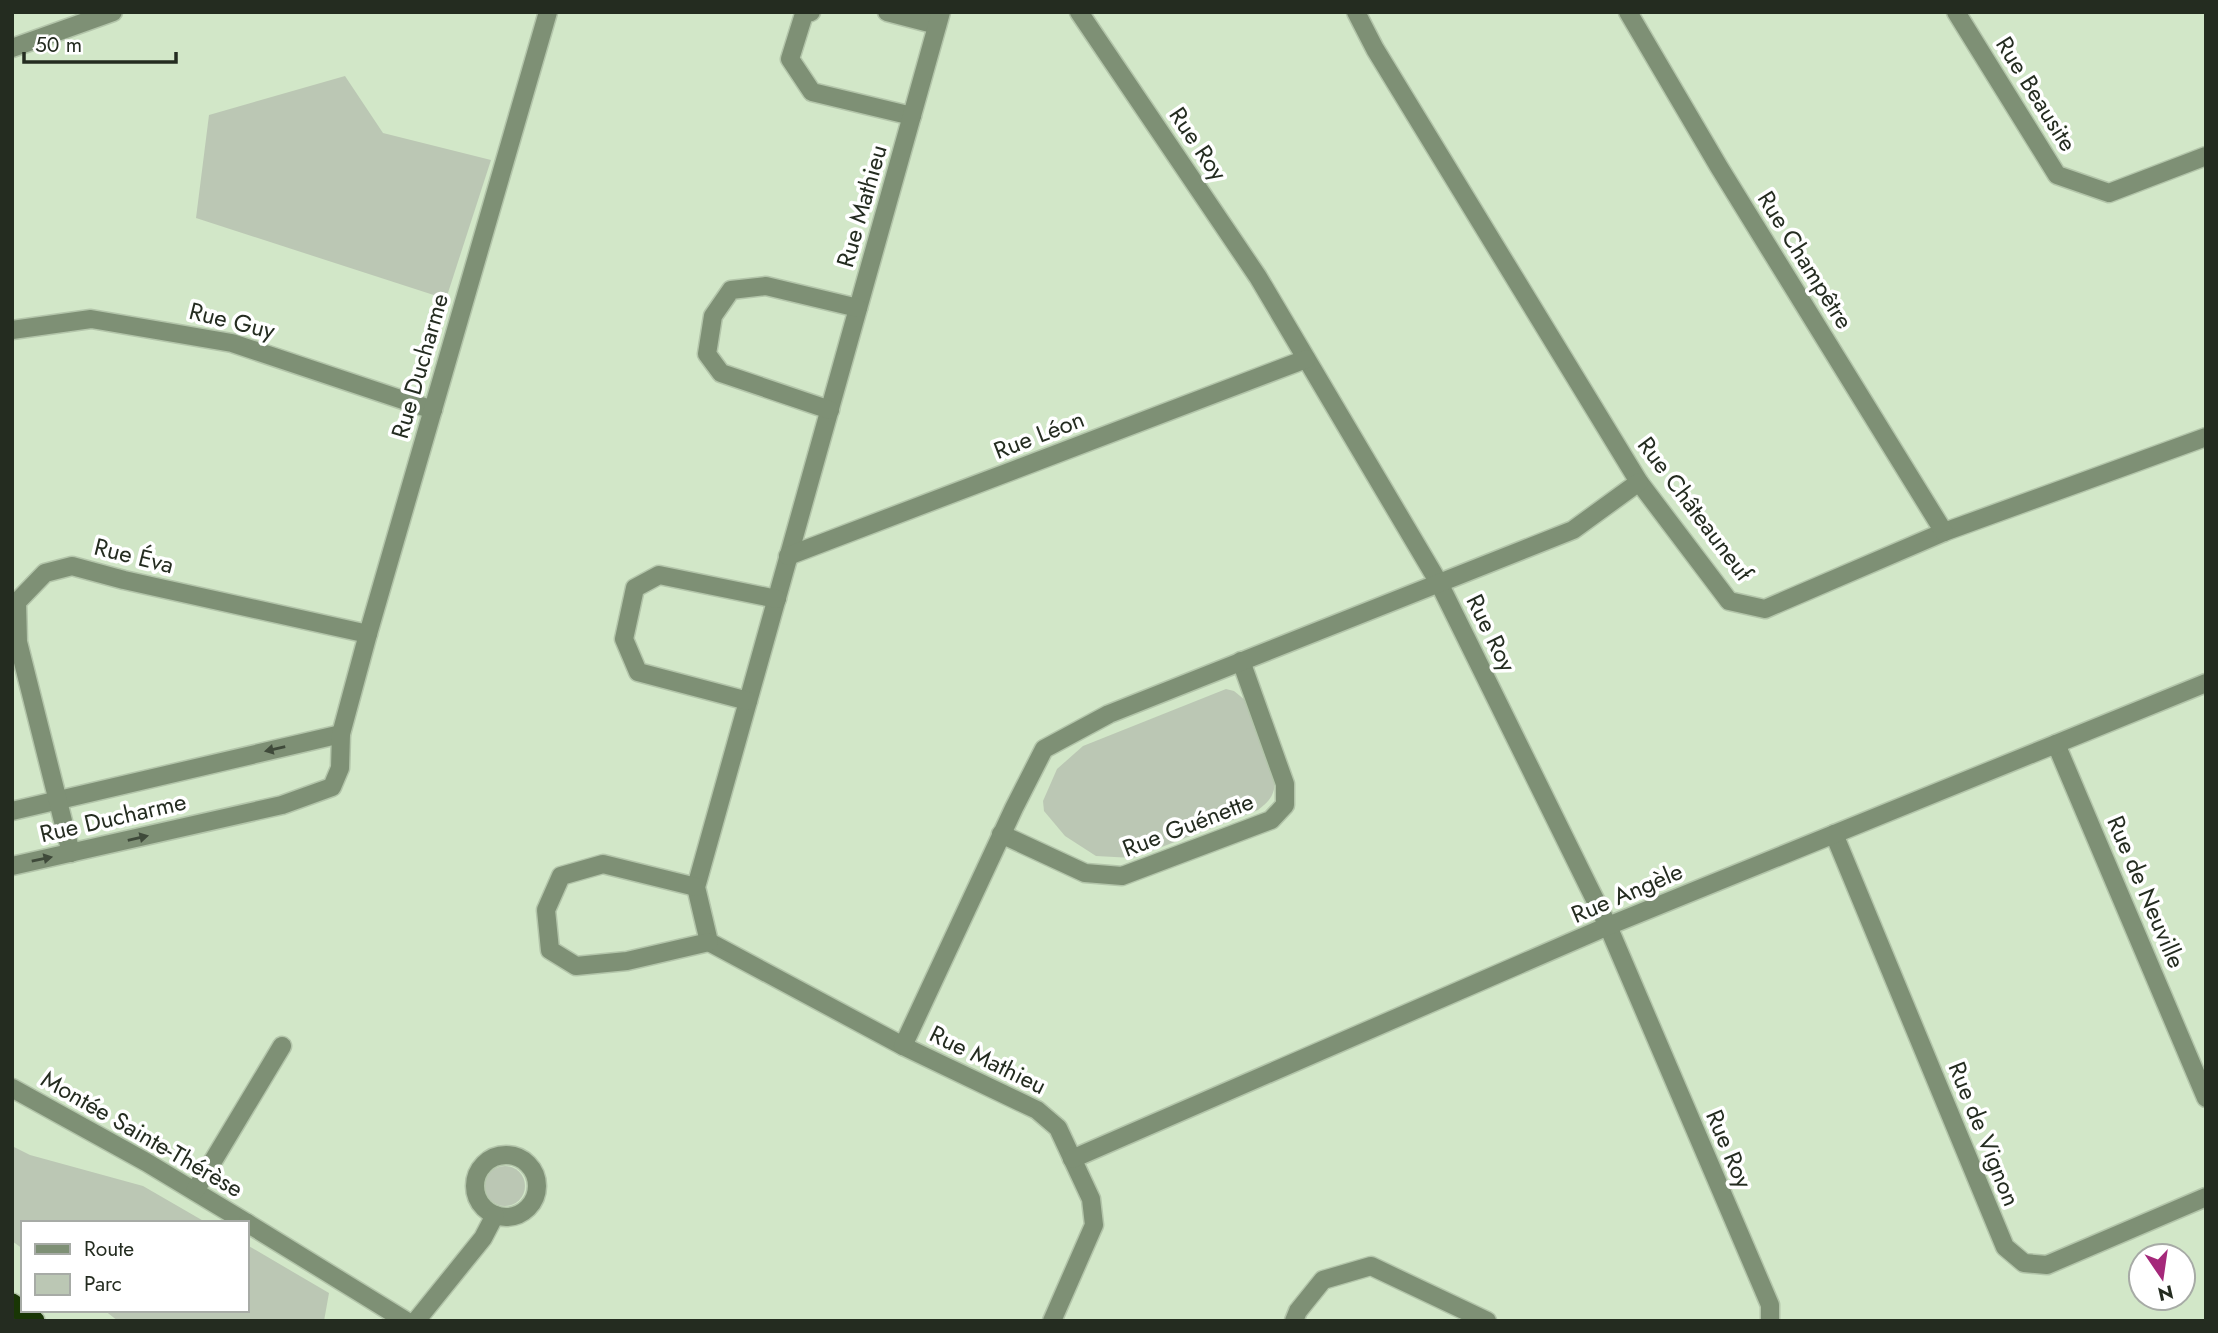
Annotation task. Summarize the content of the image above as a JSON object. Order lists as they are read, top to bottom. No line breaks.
{"streets":{"street":["Rue Beausite","Rue Roy","Rue Mathieu","Rue Champêtre","Rue Guy","Rue Ducharme","Rue Léon","Rue Châteauneuf","Rue Éva","Rue Guénette","Rue de Neuville","Rue Angèle","Montée Sainte-Thérèse","Rue de Vignon"]},"crossings":[["Rue Roy","Rue Léon"],["Rue Roy","Rue Angèle"],["Rue Mathieu","Rue Léon"],["Rue Mathieu","Rue Angèle"],["Rue Champêtre","Rue Châteauneuf"],["Rue Guy","Rue Ducharme"],["Rue Ducharme","Rue Éva"],["Rue de Neuville","Rue Angèle"],["Rue Angèle","Rue de Vignon"]],"legend":["Route","Parc"],"scale_bar":"50 m","north":"bottom"}
